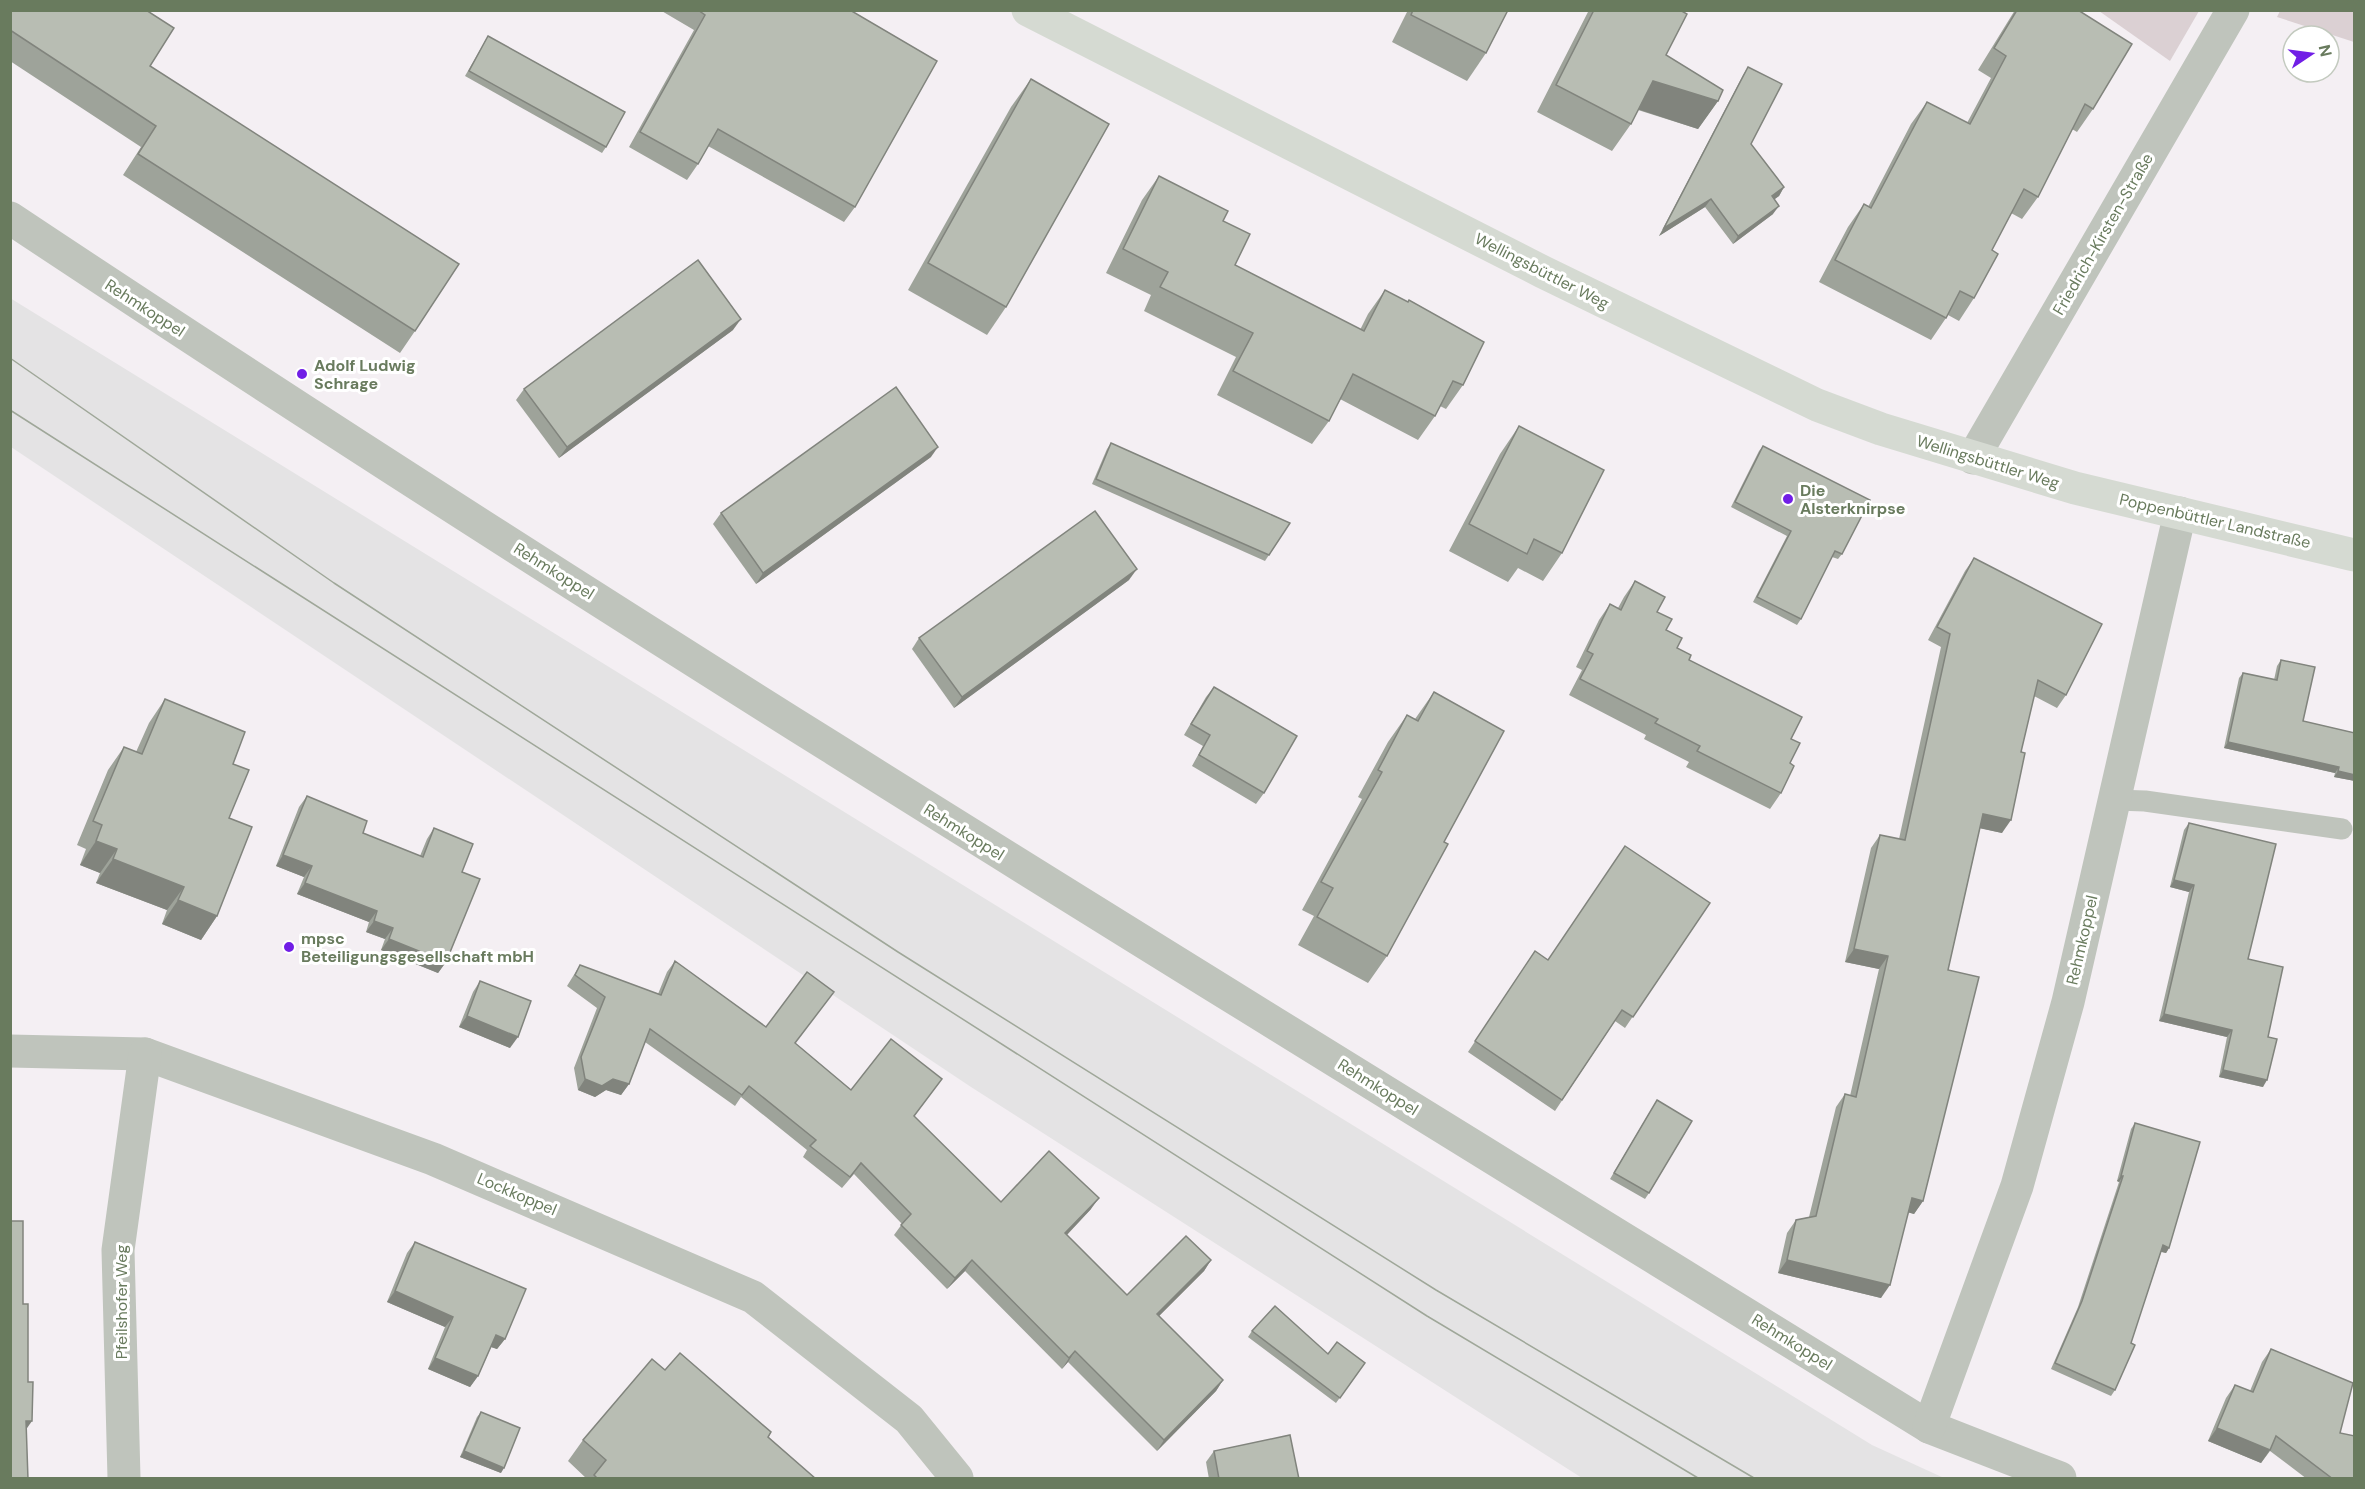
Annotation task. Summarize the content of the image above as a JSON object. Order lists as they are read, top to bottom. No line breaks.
{"streets":{"main road":["Wellingsbüttler Weg","Poppenbüttler Landstraße"],"street":["Friedrich-Kirsten-Straße","Rehmkoppel","Lockkoppel","Pfeilshofer Weg"]},"crossings":[["Friedrich-Kirsten-Straße","Wellingsbüttler Weg"],["Wellingsbüttler Weg","Poppenbüttler Landstraße"],["Rehmkoppel","Poppenbüttler Landstraße"],["Lockkoppel","Pfeilshofer Weg"]],"places":["Adolf Ludwig Schrage","Die Alsterknirpse","mpsc Beteiligungsgesellschaft mbH"],"north":"right"}
